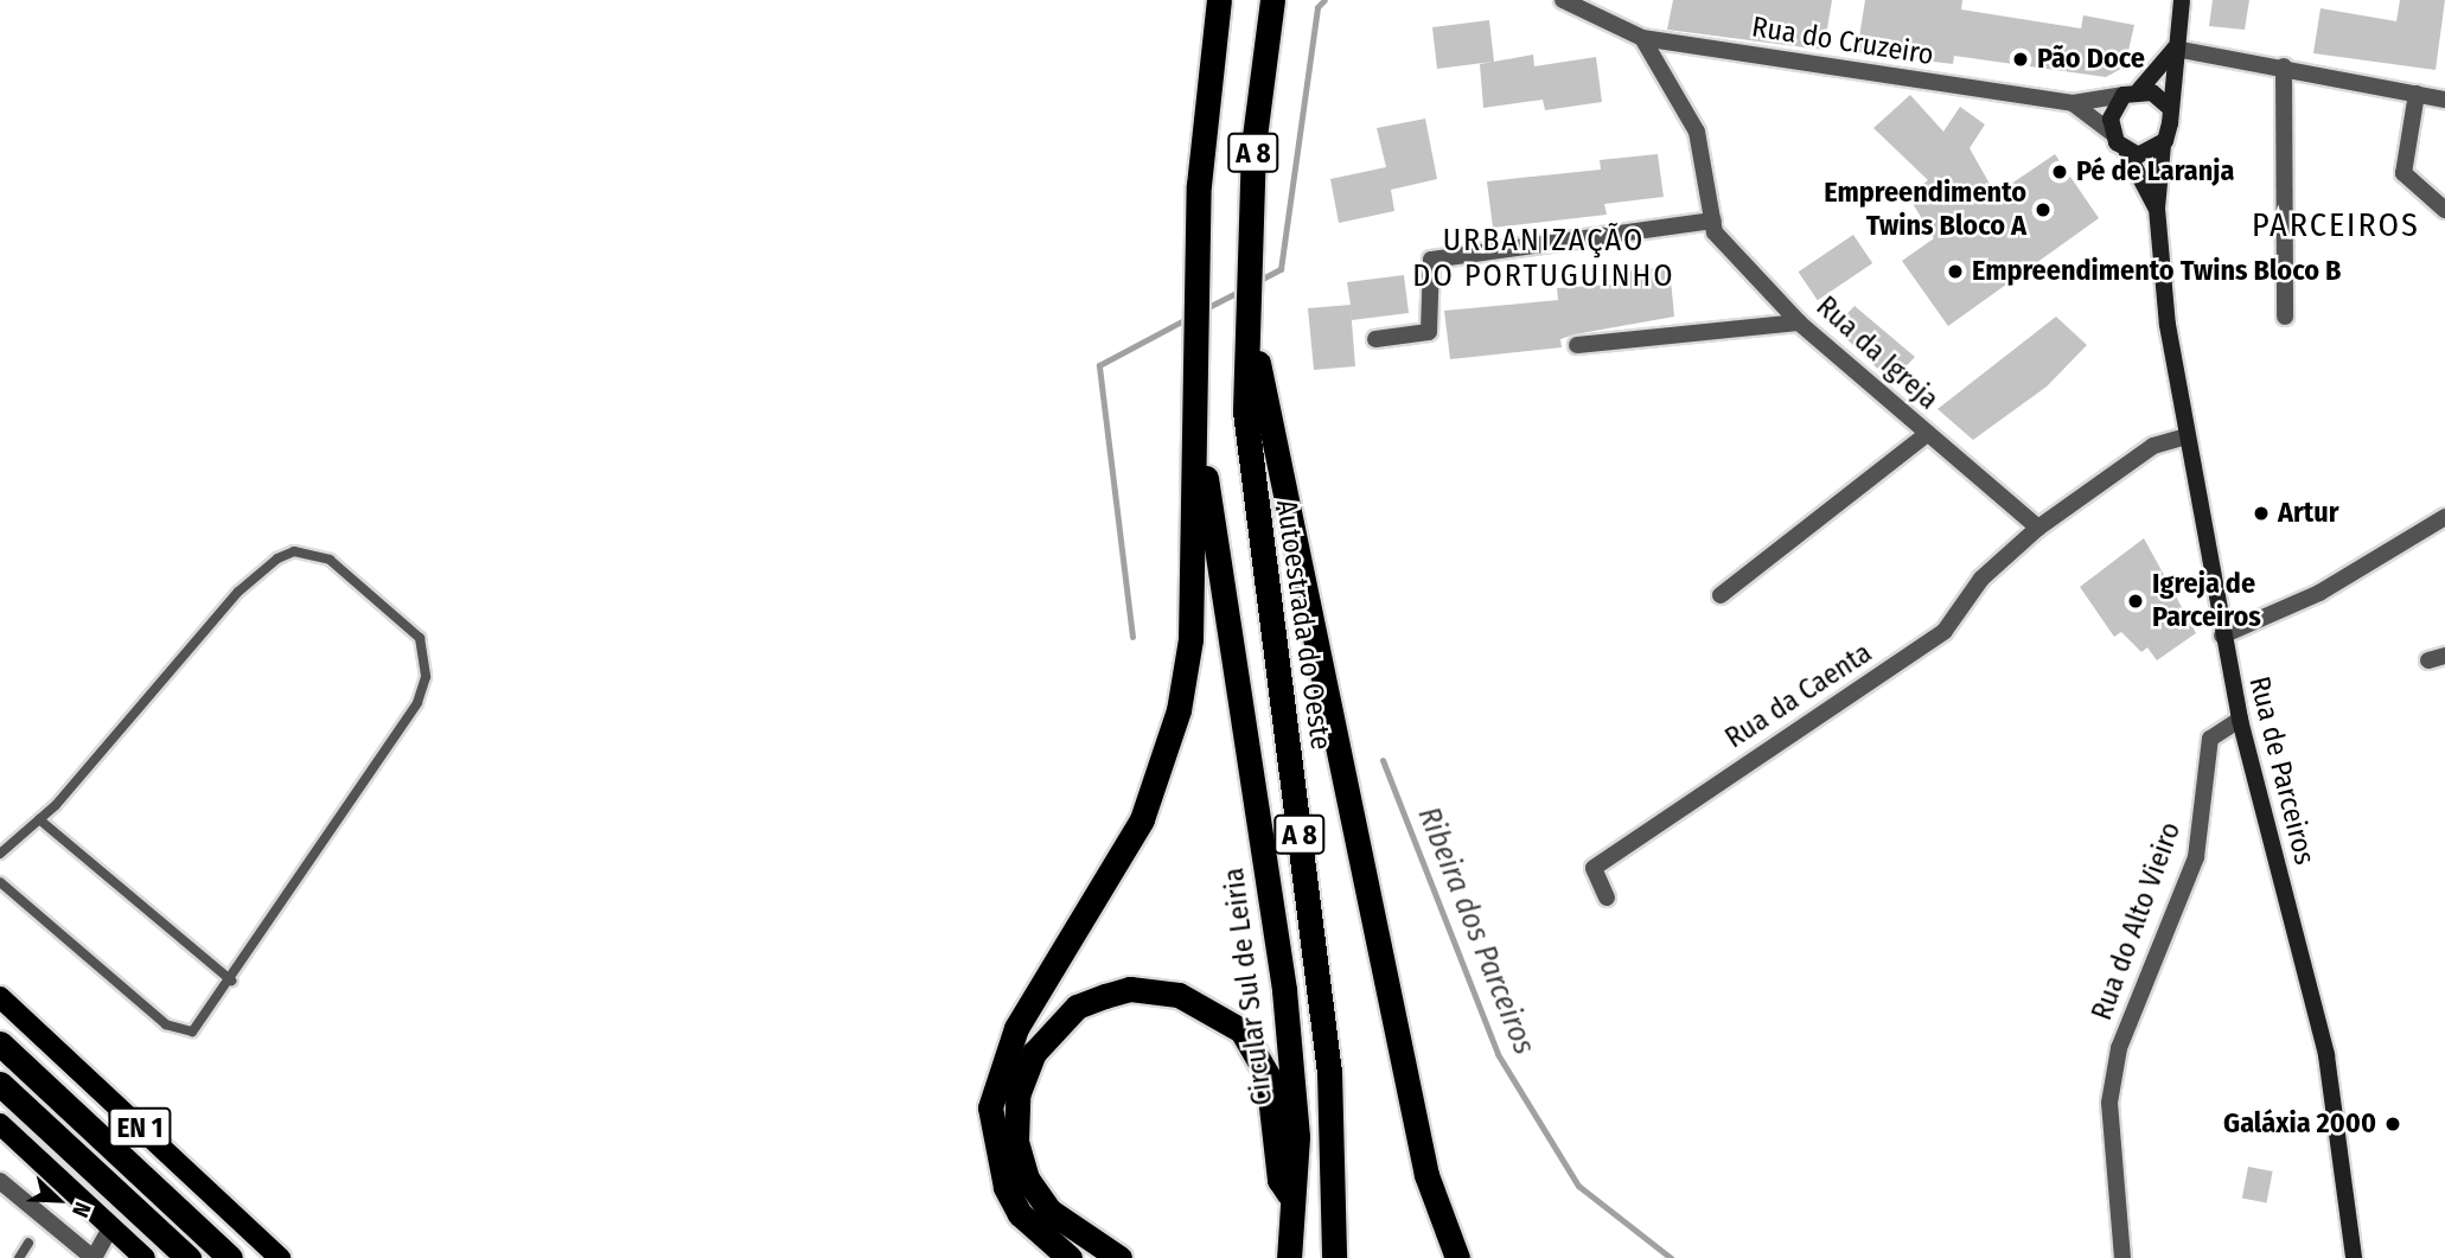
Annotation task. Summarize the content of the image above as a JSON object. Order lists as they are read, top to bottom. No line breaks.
{"streets":{"highway":["A 8","Autoestrada do Oeste","Circular Sul de Leiria"],"main road":["Rua de Parceiros","EN 1"],"street":["Rua do Cruzeiro","Rua da Igreja","Rua da Caenta","Rua do Alto Vieiro"]},"crossings":[["Rua do Cruzeiro","Rua da Igreja"],["Rua do Cruzeiro","Rua de Parceiros"],["A 8","Circular Sul de Leiria"],["Rua da Igreja","Rua da Caenta"],["Rua de Parceiros","Rua do Alto Vieiro"]],"districts":["PARCEIROS","URBANIZAÇÃO DO PORTUGUINHO"],"water":["Ribeira dos Parceiros"],"places":["Pão Doce","Pé de Laranja","Empreendimento Twins Bloco A","Empreendimento Twins Bloco B","Artur","Igreja de Parceiros","Galáxia 2000"],"north":"bottom right"}
